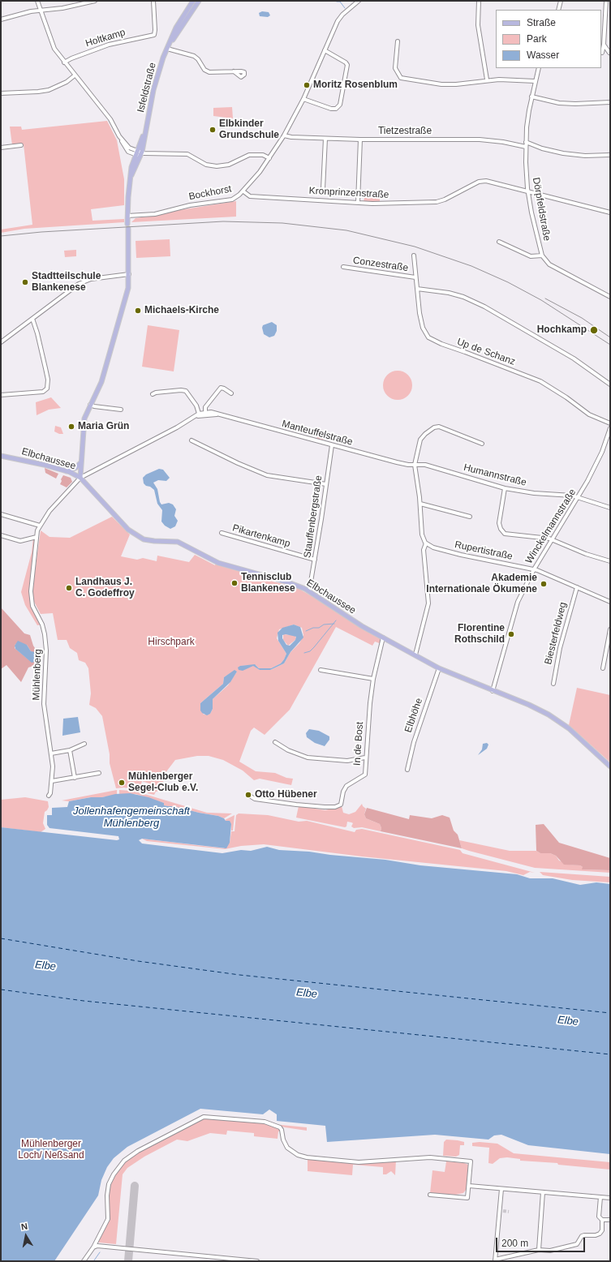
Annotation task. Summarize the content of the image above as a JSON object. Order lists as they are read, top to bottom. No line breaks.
{"streets":{"main road":["Isfeldstraße","Elbchaussee"],"street":["Holtkamp","Tietzestraße","Bockhorst","Kronprinzenstraße","Dörpfeldstraße","Conzestraße","Up de Schanz","Manteuffelstraße","Humannstraße","Stauffenbergstraße","Winckelmannstraße","Pikartenkamp","Rupertistraße","Biesterfeldweg","Mühlenberg","Elbhöhe","In de Bost"]},"crossings":[["Isfeldstraße","Bockhorst"],["Tietzestraße","Bockhorst"],["Tietzestraße","Dörpfeldstraße"],["Bockhorst","Kronprinzenstraße"],["Kronprinzenstraße","Dörpfeldstraße"],["Conzestraße","Up de Schanz"],["Manteuffelstraße","Elbchaussee"],["Manteuffelstraße","Humannstraße"],["Manteuffelstraße","Stauffenbergstraße"],["Elbchaussee","Stauffenbergstraße"],["Elbchaussee","Winckelmannstraße"],["Elbchaussee","Elbhöhe"],["Elbchaussee","In de Bost"],["Humannstraße","Winckelmannstraße"],["Stauffenbergstraße","Pikartenkamp"],["Winckelmannstraße","Rupertistraße"],["Rupertistraße","Biesterfeldweg"]],"water":["Jollenhafengemeinschaft Mühlenberg","Elbe"],"parks":["Hirschpark","Mühlenberger Loch/ Neßsand"],"places":["Moritz Rosenblum","Elbkinder Grundschule","Stadtteilschule Blankenese","Michaels-Kirche","Hochkamp","Maria Grün","Tennisclub Blankenese","Akademie Internationale Ökumene","Landhaus J. C. Godeffroy","Florentine Rothschild","Mühlenberger Segel-Club e.V.","Otto Hübener"],"legend":["Straße","Park","Wasser"],"scale_bar":"200 m","north":"top"}
